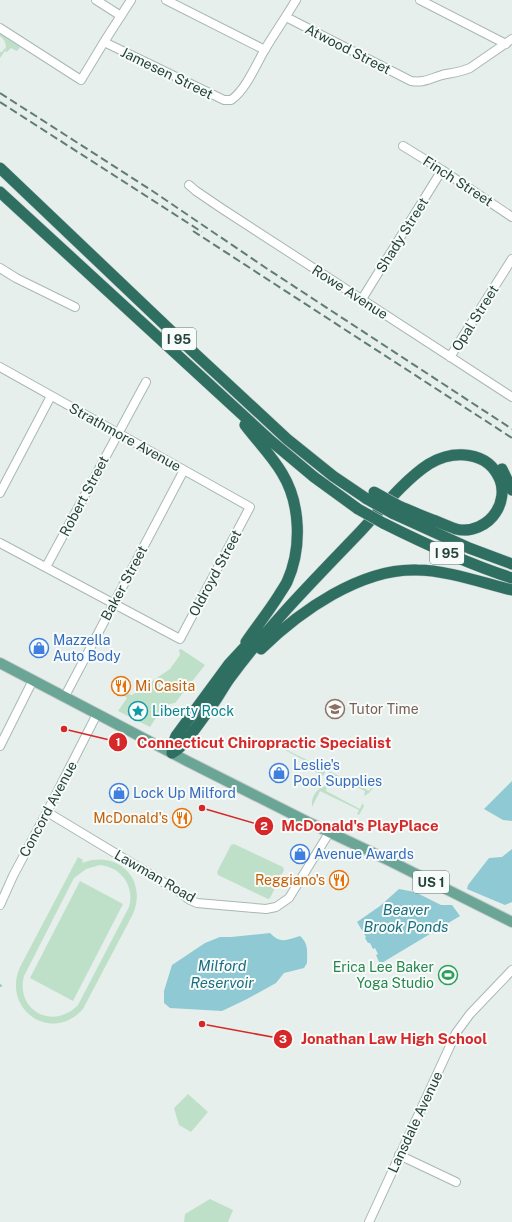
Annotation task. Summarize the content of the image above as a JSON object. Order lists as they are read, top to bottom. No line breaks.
{"streets":{"highway":["I 95"],"main road":["US 1"],"street":["Atwood Street","Jamesen Street","Finch Street","Shady Street","Rowe Avenue","Opal Street","Strathmore Avenue","Robert Street","Oldroyd Street","Baker Street","Concord Avenue","Lawman Road","Lansdale Avenue"]},"crossings":[["Finch Street","Shady Street"],["Shady Street","Rowe Avenue"],["Rowe Avenue","Opal Street"],["Strathmore Avenue","Robert Street"],["Strathmore Avenue","Oldroyd Street"],["Strathmore Avenue","Baker Street"],["Oldroyd Street","Baker Street"],["Baker Street","US 1"],["Concord Avenue","Lawman Road"],["Concord Avenue","US 1"],["Lawman Road","US 1"]],"water":["Beaver Brook Ponds","Milford Reservoir"],"places":{"shop":["Mazzella Auto Body","Leslie's Pool Supplies","Lock Up Milford","Avenue Awards"],"restaurant":["Mi Casita","McDonald's","Reggiano's"],"school or university":["Tutor Time"],"place":["Liberty Rock"],"other":["Connecticut Chiropractic Specialist","McDonald's PlayPlace","Jonathan Law High School"],"sports":["Erica Lee Baker Yoga Studio"]}}
